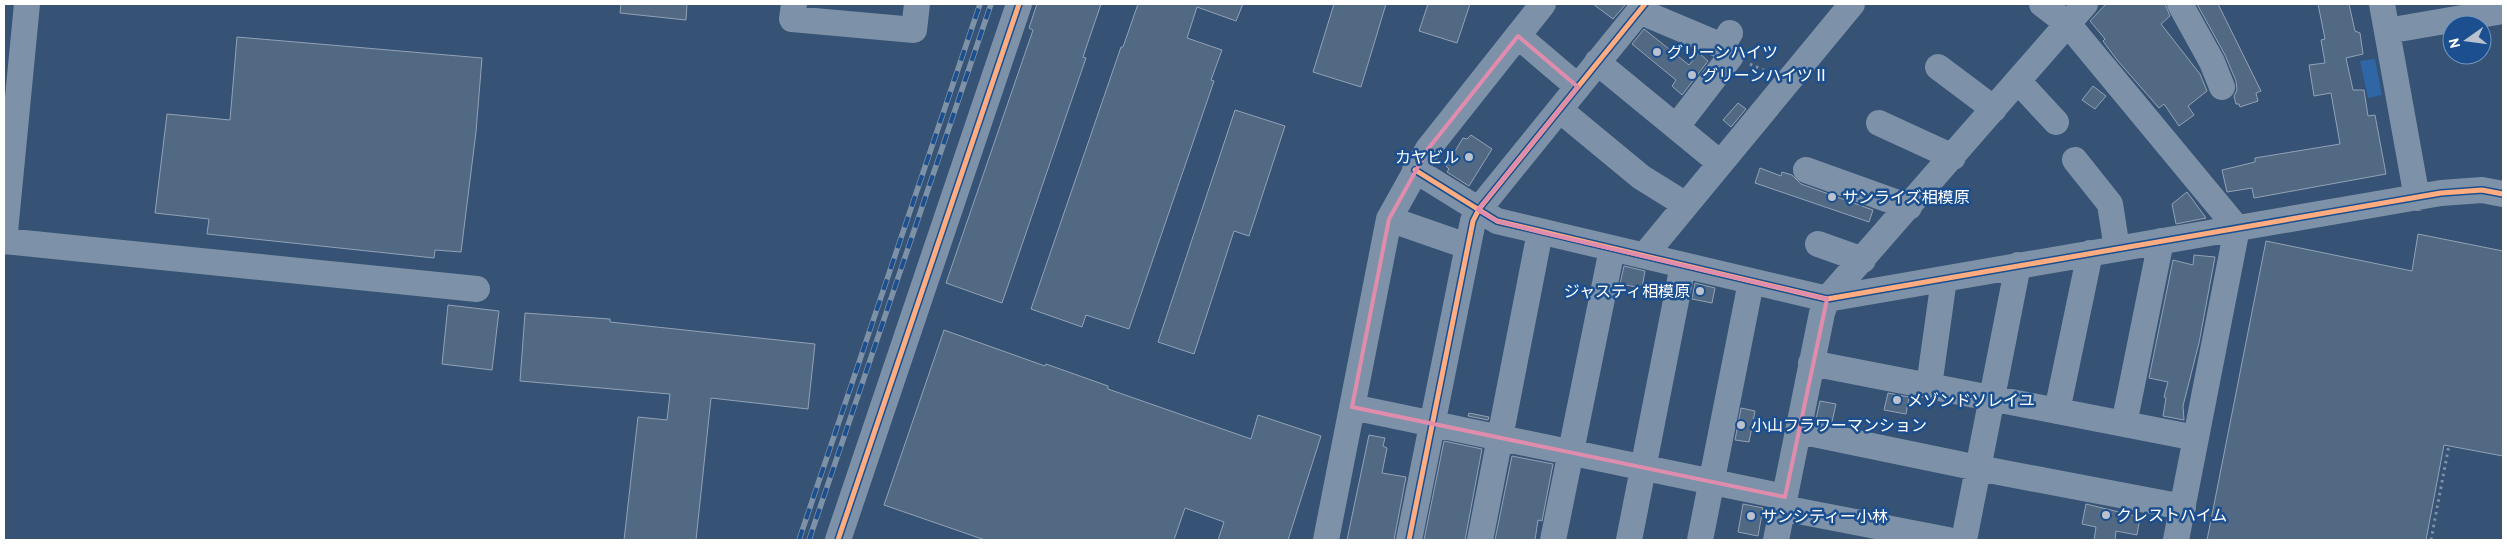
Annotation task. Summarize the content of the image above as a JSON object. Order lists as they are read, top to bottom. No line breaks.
{"places":["グリーンハイツ","グリーンハイツⅡ","カヤビル","サンライズ相模原","ジャスティ相模原","メゾンドソレイユ","小山フラワーマンション","クレストハイム","サンシティー小林"],"north":"left"}
